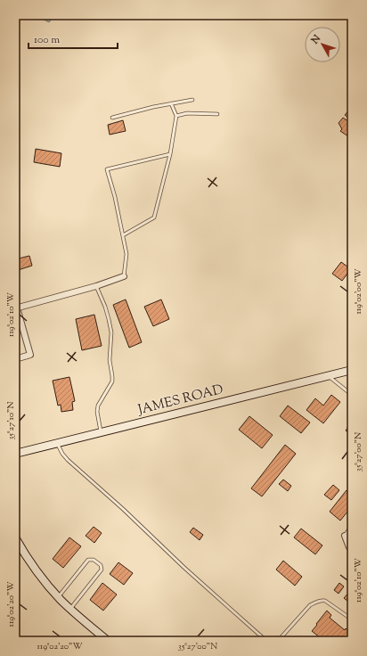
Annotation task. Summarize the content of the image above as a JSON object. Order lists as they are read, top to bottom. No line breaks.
{"streets":{"main road":["JAMES ROAD"]},"scale_bar":"100 m","north":"top left","coordinates":["119°02'00\"W","119°02'10\"W","35°27'10\"N","35°27'00\"N","119°02'20\"W"]}
